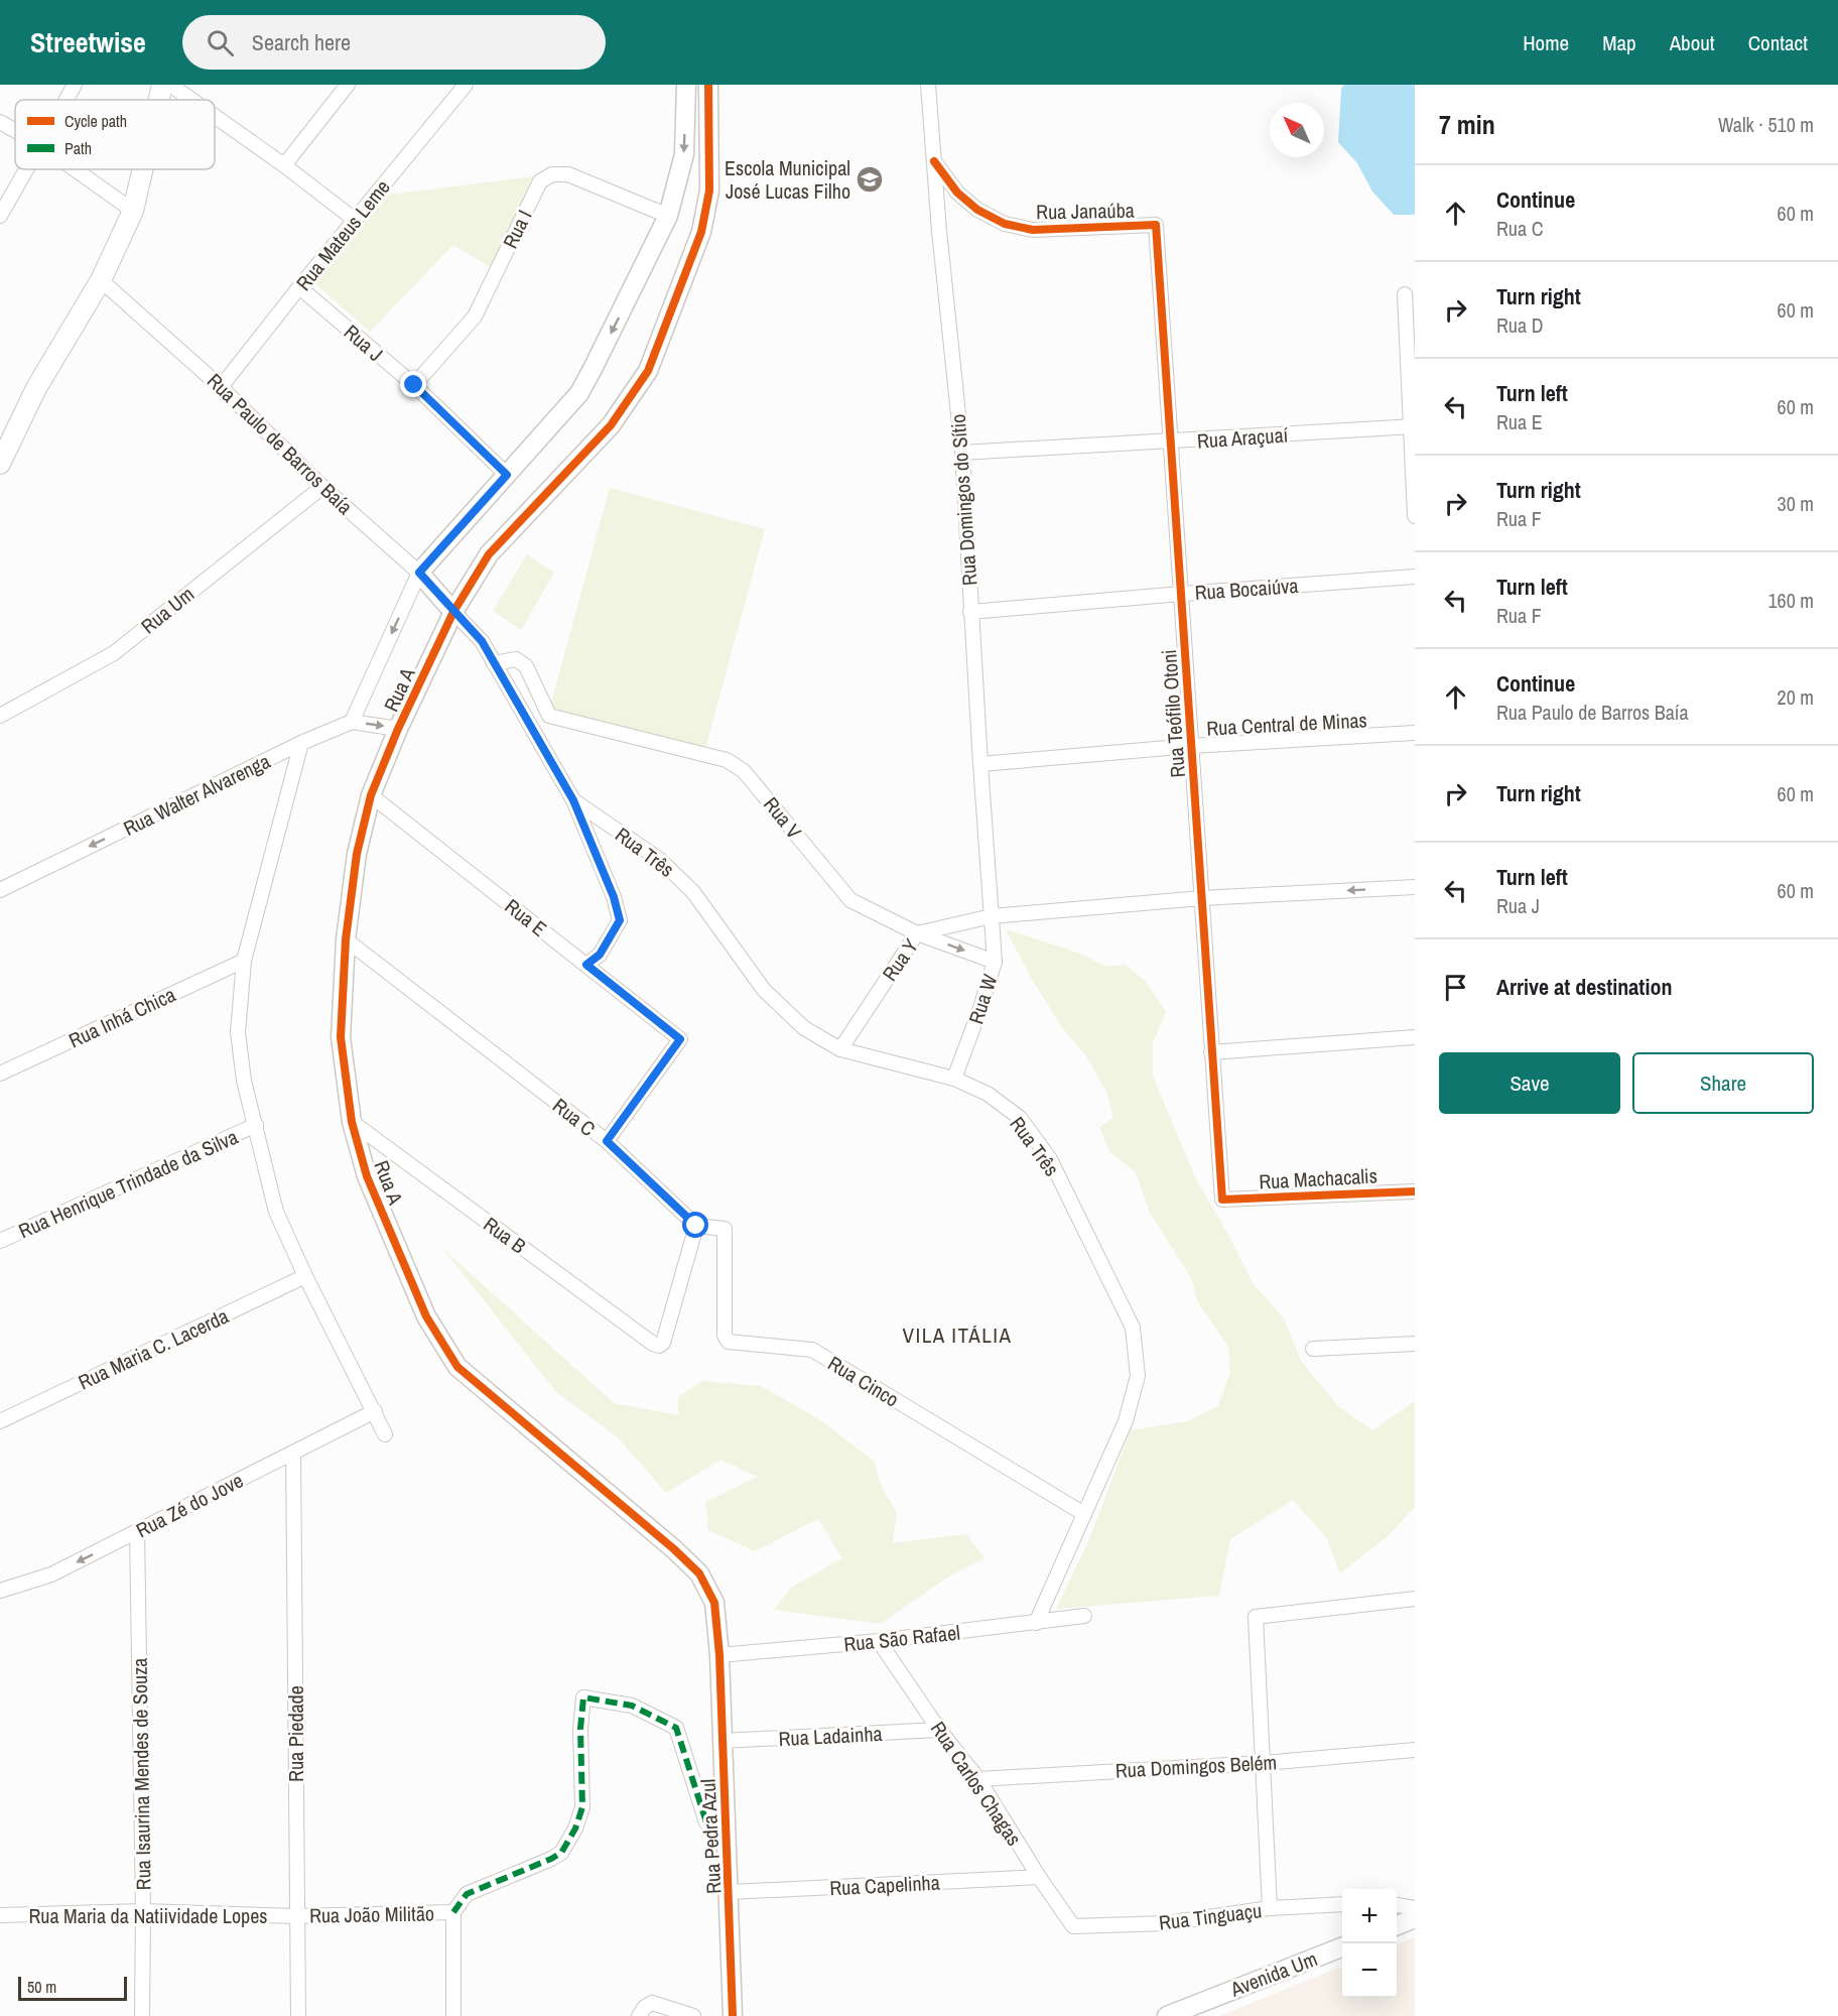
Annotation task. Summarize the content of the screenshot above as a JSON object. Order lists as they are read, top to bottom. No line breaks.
{"streets":{"street":["Rua Janaúba","Rua I","Rua Mateus Leme","Rua J","Rua Araçuaí","Rua Paulo de Barros Baía","Rua Domingos do Sítio","Rua Bocaiúva","Rua Um","Rua A","Rua Teófilo Otoni","Rua Central de Minas","Rua Walter Alvarenga","Rua V","Rua Três","Rua E","Rua Y","Rua W","Rua Inhá Chica","Rua C","Rua Machacalis","Rua Henrique Trindade da Silva","Rua B","Rua Maria C. Lacerda","Rua Cinco","Rua Zé do Jove","Rua São Rafael","Rua Piedade","Rua Ladainha","Rua Domingos Belém","Rua Isaurina Mendes de Souza","Rua Carlos Chagas","Rua Pedra Azul","Rua Capelinha","Rua João Militão","Rua Maria da Natiividade Lopes","Rua Tinguaçu","Avenida Um"]},"crossings":[["Rua Janaúba","Rua Domingos do Sítio"],["Rua Janaúba","Rua Teófilo Otoni"],["Rua I","Rua J"],["Rua Mateus Leme","Rua J"],["Rua Mateus Leme","Rua Paulo de Barros Baía"],["Rua Araçuaí","Rua Domingos do Sítio"],["Rua Araçuaí","Rua Teófilo Otoni"],["Rua Paulo de Barros Baía","Rua Um"],["Rua Paulo de Barros Baía","Rua A"],["Rua Domingos do Sítio","Rua Bocaiúva"],["Rua Domingos do Sítio","Rua Central de Minas"],["Rua Domingos do Sítio","Rua Y"],["Rua Domingos do Sítio","Rua W"],["Rua Bocaiúva","Rua Teófilo Otoni"],["Rua A","Rua E"],["Rua A","Rua C"],["Rua A","Rua B"],["Rua A","Rua São Rafael"],["Rua A","Rua Pedra Azul"],["Rua Teófilo Otoni","Rua Central de Minas"],["Rua Teófilo Otoni","Rua Y"],["Rua Teófilo Otoni","Rua Machacalis"],["Rua V","Rua Y"],["Rua V","Rua W"],["Rua Três","Rua Y"],["Rua Três","Rua W"],["Rua Três","Rua Cinco"],["Rua Três","Rua São Rafael"],["Rua E","Rua C"],["Rua Y","Rua W"],["Rua C","Rua B"],["Rua C","Rua Cinco"],["Rua B","Rua Cinco"],["Rua Zé do Jove","Rua Piedade"],["Rua Zé do Jove","Rua Isaurina Mendes de Souza"],["Rua São Rafael","Rua Carlos Chagas"],["Rua São Rafael","Rua Pedra Azul"],["Rua Piedade","Rua João Militão"],["Rua Piedade","Rua Maria da Natiividade Lopes"],["Rua Ladainha","Rua Carlos Chagas"],["Rua Ladainha","Rua Pedra Azul"],["Rua Domingos Belém","Rua Carlos Chagas"],["Rua Isaurina Mendes de Souza","Rua Maria da Natiividade Lopes"],["Rua Carlos Chagas","Rua Capelinha"],["Rua Carlos Chagas","Rua Tinguaçu"],["Rua Pedra Azul","Rua Capelinha"],["Rua João Militão","Rua Maria da Natiividade Lopes"]],"one_way":["Rua Walter Alvarenga","Rua Zé do Jove"],"districts":["VILA ITÁLIA"],"places":{"school or university":["Escola Municipal José Lucas Filho"]},"legend":["Cycle path","Path"],"scale_bar":"50 m","north":"top left","page":{"header":"Streetwise","search":"Search here","nav":["Home","Map","About","Contact"],"heading":["7 min","Walk · 510 m"],"list":[["Continue","Rua C","60 m"],["Turn right","Rua D","60 m"],["Turn left","Rua E","60 m"],["Turn right","Rua F","30 m"],["Turn left","Rua F","160 m"],["Continue","Rua Paulo de Barros Baía","20 m"],["Turn right","60 m"],["Turn left","Rua J","60 m"],"Arrive at destination"],"buttons":["Save","Share"],"map_buttons":["+","−"],"scale":"50 m"}}
